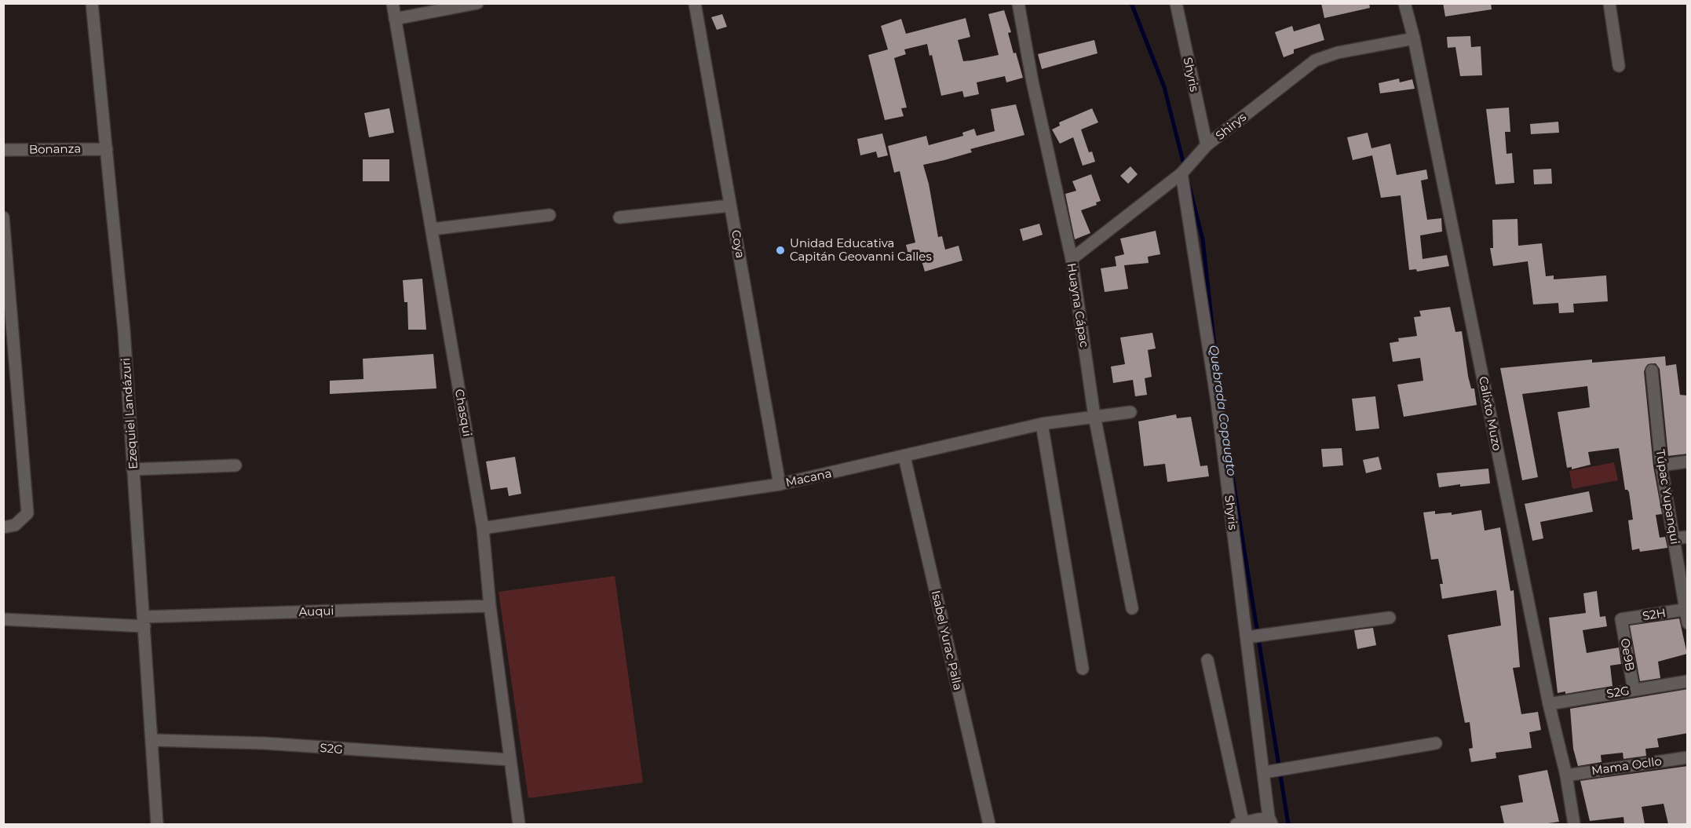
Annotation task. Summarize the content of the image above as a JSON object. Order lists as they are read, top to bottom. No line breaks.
{"streets":{"street":["Shyris","Shirys","Bonanza","Coya","Huayna Cápac","Chasqui","Ezequiel Landázuri","Calixto Muzo","Macana","Túpac Yupanqui","Auqui","S2H","Isabel Yurac Palla","Oe9B","S2G","Mama Ocllo"]},"crossings":[["Shyris","Shirys"],["Shirys","Huayna Cápac"],["Shirys","Calixto Muzo"],["Bonanza","Ezequiel Landázuri"],["Coya","Macana"],["Huayna Cápac","Macana"],["Chasqui","Macana"],["Chasqui","Auqui"],["Chasqui","S2G"],["Ezequiel Landázuri","Auqui"],["Ezequiel Landázuri","S2G"],["Calixto Muzo","S2G"],["Calixto Muzo","Mama Ocllo"],["Macana","Isabel Yurac Palla"],["Túpac Yupanqui","S2H"],["S2H","Oe9B"],["Oe9B","S2G"]],"water":["Quebrada Copaugto"],"places":["Unidad Educativa Capitán Geovanni Calles"]}
